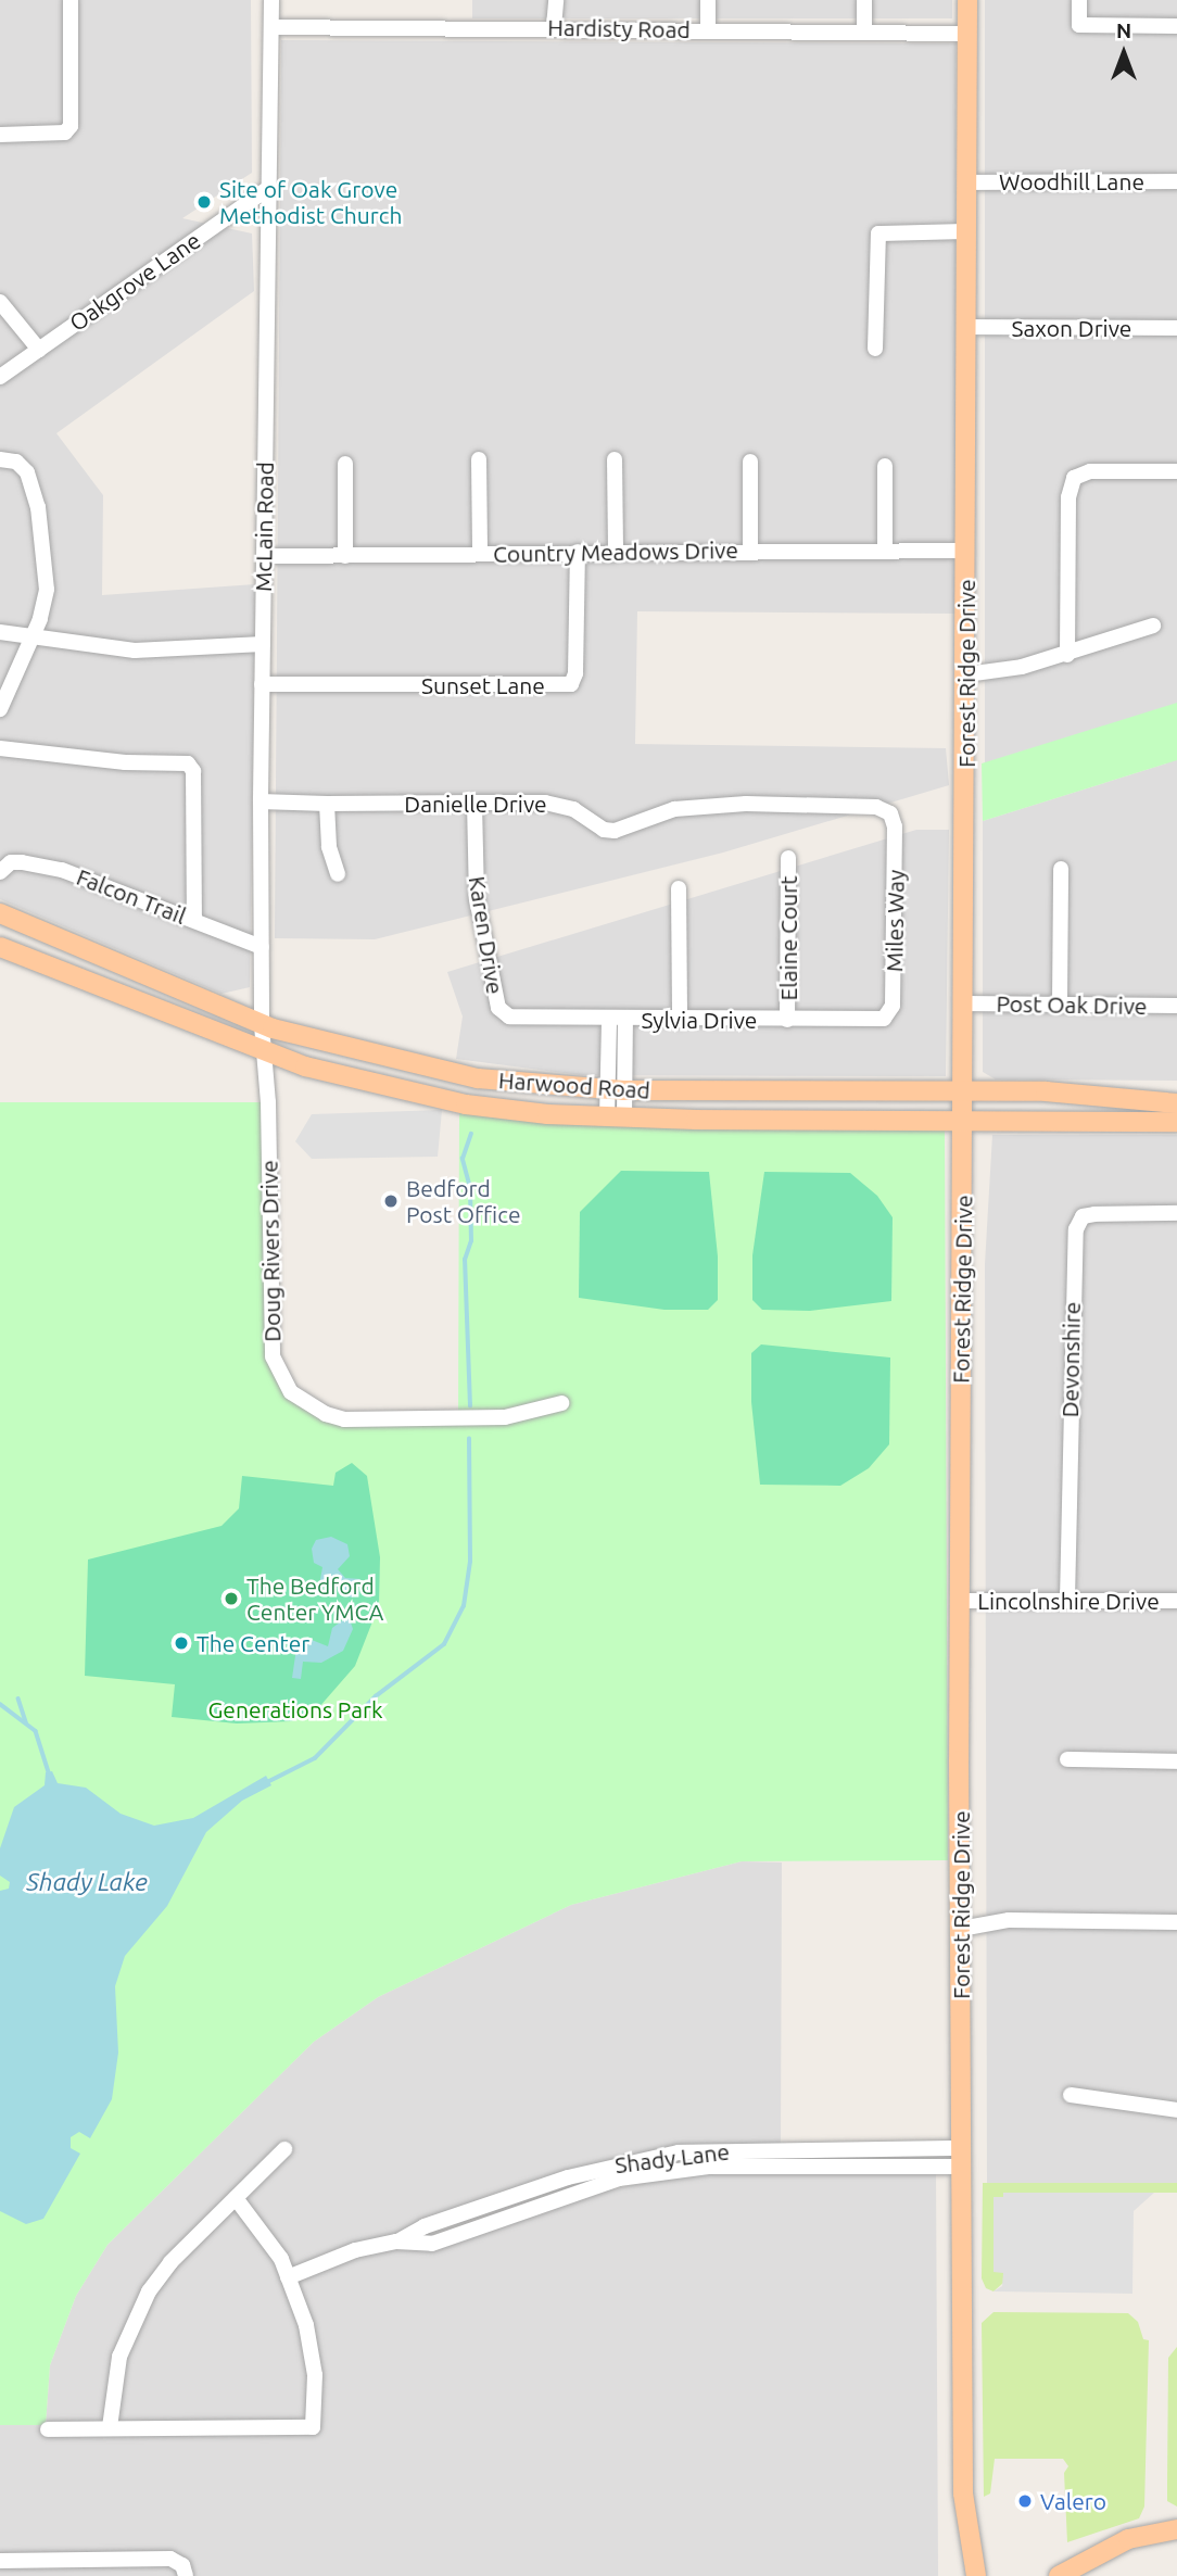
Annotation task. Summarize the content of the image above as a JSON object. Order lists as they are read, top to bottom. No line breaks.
{"streets":{"main road":["Forest Ridge Drive","Harwood Road"],"street":["Hardisty Road","Woodhill Lane","Oakgrove Lane","Saxon Drive","McLain Road","Country Meadows Drive","Sunset Lane","Danielle Drive","Falcon Trail","Miles Way","Karen Drive","Elaine Court","Post Oak Drive","Sylvia Drive","Doug Rivers Drive","Devonshire","Lincolnshire Drive","Shady Lane"]},"crossings":[["Hardisty Road","McLain Road"],["Hardisty Road","Forest Ridge Drive"],["Woodhill Lane","Forest Ridge Drive"],["Oakgrove Lane","McLain Road"],["Saxon Drive","Forest Ridge Drive"],["McLain Road","Country Meadows Drive"],["McLain Road","Sunset Lane"],["McLain Road","Danielle Drive"],["McLain Road","Falcon Trail"],["McLain Road","Harwood Road"],["McLain Road","Doug Rivers Drive"],["Country Meadows Drive","Forest Ridge Drive"],["Country Meadows Drive","Sunset Lane"],["Forest Ridge Drive","Post Oak Drive"],["Forest Ridge Drive","Harwood Road"],["Forest Ridge Drive","Lincolnshire Drive"],["Forest Ridge Drive","Shady Lane"],["Danielle Drive","Miles Way"],["Danielle Drive","Karen Drive"],["Miles Way","Sylvia Drive"],["Karen Drive","Sylvia Drive"],["Elaine Court","Sylvia Drive"],["Harwood Road","Doug Rivers Drive"],["Devonshire","Lincolnshire Drive"]],"water":["Shady Lake"],"parks":["Generations Park"],"places":["Site of Oak Grove Methodist Church","Bedford Post Office","The Bedford Center YMCA","The Center","Valero"],"north":"top"}
